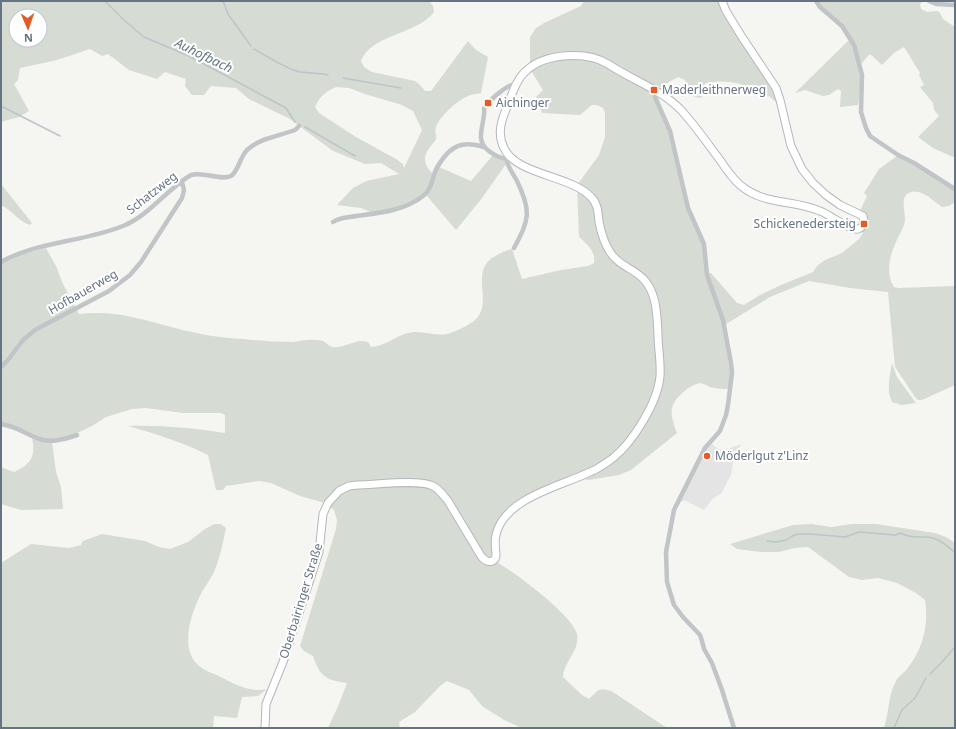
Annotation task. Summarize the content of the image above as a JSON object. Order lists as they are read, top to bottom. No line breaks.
{"streets":{"street":["Schatzweg","Hofbauerweg","Oberbairinger Straße"]},"crossings":[["Schatzweg","Hofbauerweg"]],"water":["Auhofbach"],"places":{"transit":["Maderleithnerweg","Aichinger","Schickenedersteig"],"other":["Möderlgut z'Linz"]},"north":"bottom"}
